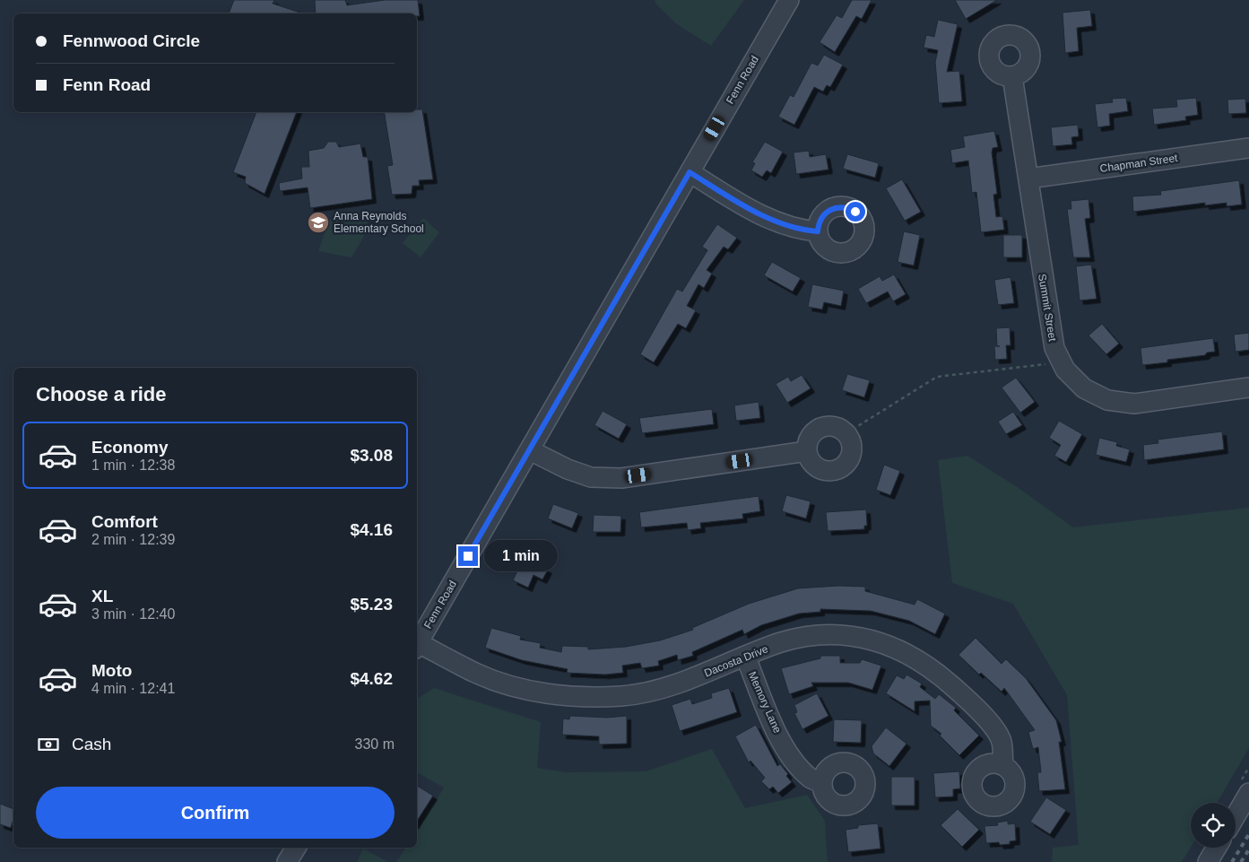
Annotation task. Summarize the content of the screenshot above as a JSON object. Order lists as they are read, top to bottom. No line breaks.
{"streets":{"street":["Fenn Road","Chapman Street","Summit Street","Dacosta Drive","Memory Lane"]},"crossings":[["Fenn Road","Dacosta Drive"],["Chapman Street","Summit Street"],["Dacosta Drive","Memory Lane"]],"places":{"school or university":["Anna Reynolds Elementary School"]},"page":{"banner":["Fennwood Circle","Fenn Road"],"heading":"Choose a ride","list":[{"name":"Economy","note":"1 min · 12:38","value":"$3.08"},{"name":"Comfort","note":"2 min · 12:39","value":"$4.16"},{"name":"XL","note":"3 min · 12:40","value":"$5.23"},{"name":"Moto","note":"4 min · 12:41","value":"$4.62"}],"bubble":"1 min","pay":["Cash","330 m"],"buttons":"Confirm"}}
